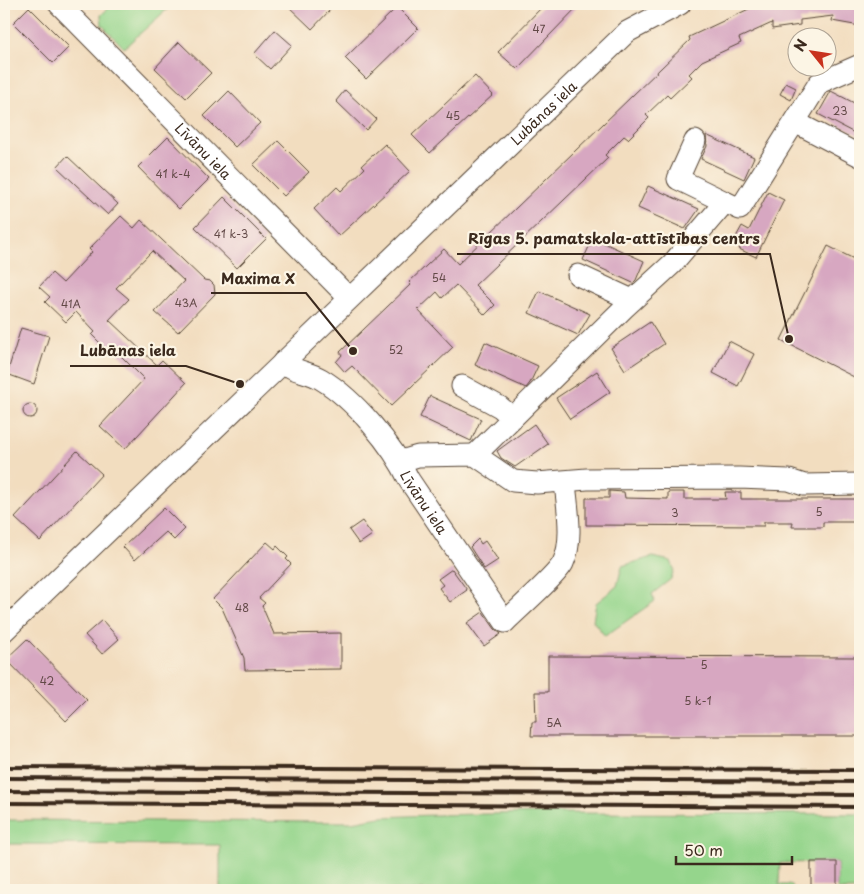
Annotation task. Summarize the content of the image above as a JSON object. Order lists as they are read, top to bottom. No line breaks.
{"streets":{"street":["Lubānas iela","Līvānu iela"]},"crossings":[["Lubānas iela","Līvānu iela"]],"places":["Rīgas 5. pamatskola-attīstības centrs","Maxima X","Lubānas iela"],"house_numbers":["47","23","45","41 k-4","41 k-3","54","43A","41A","52","5","3","48","5","42","5 k-1","5A"],"scale_bar":"50 m","north":"top left"}
